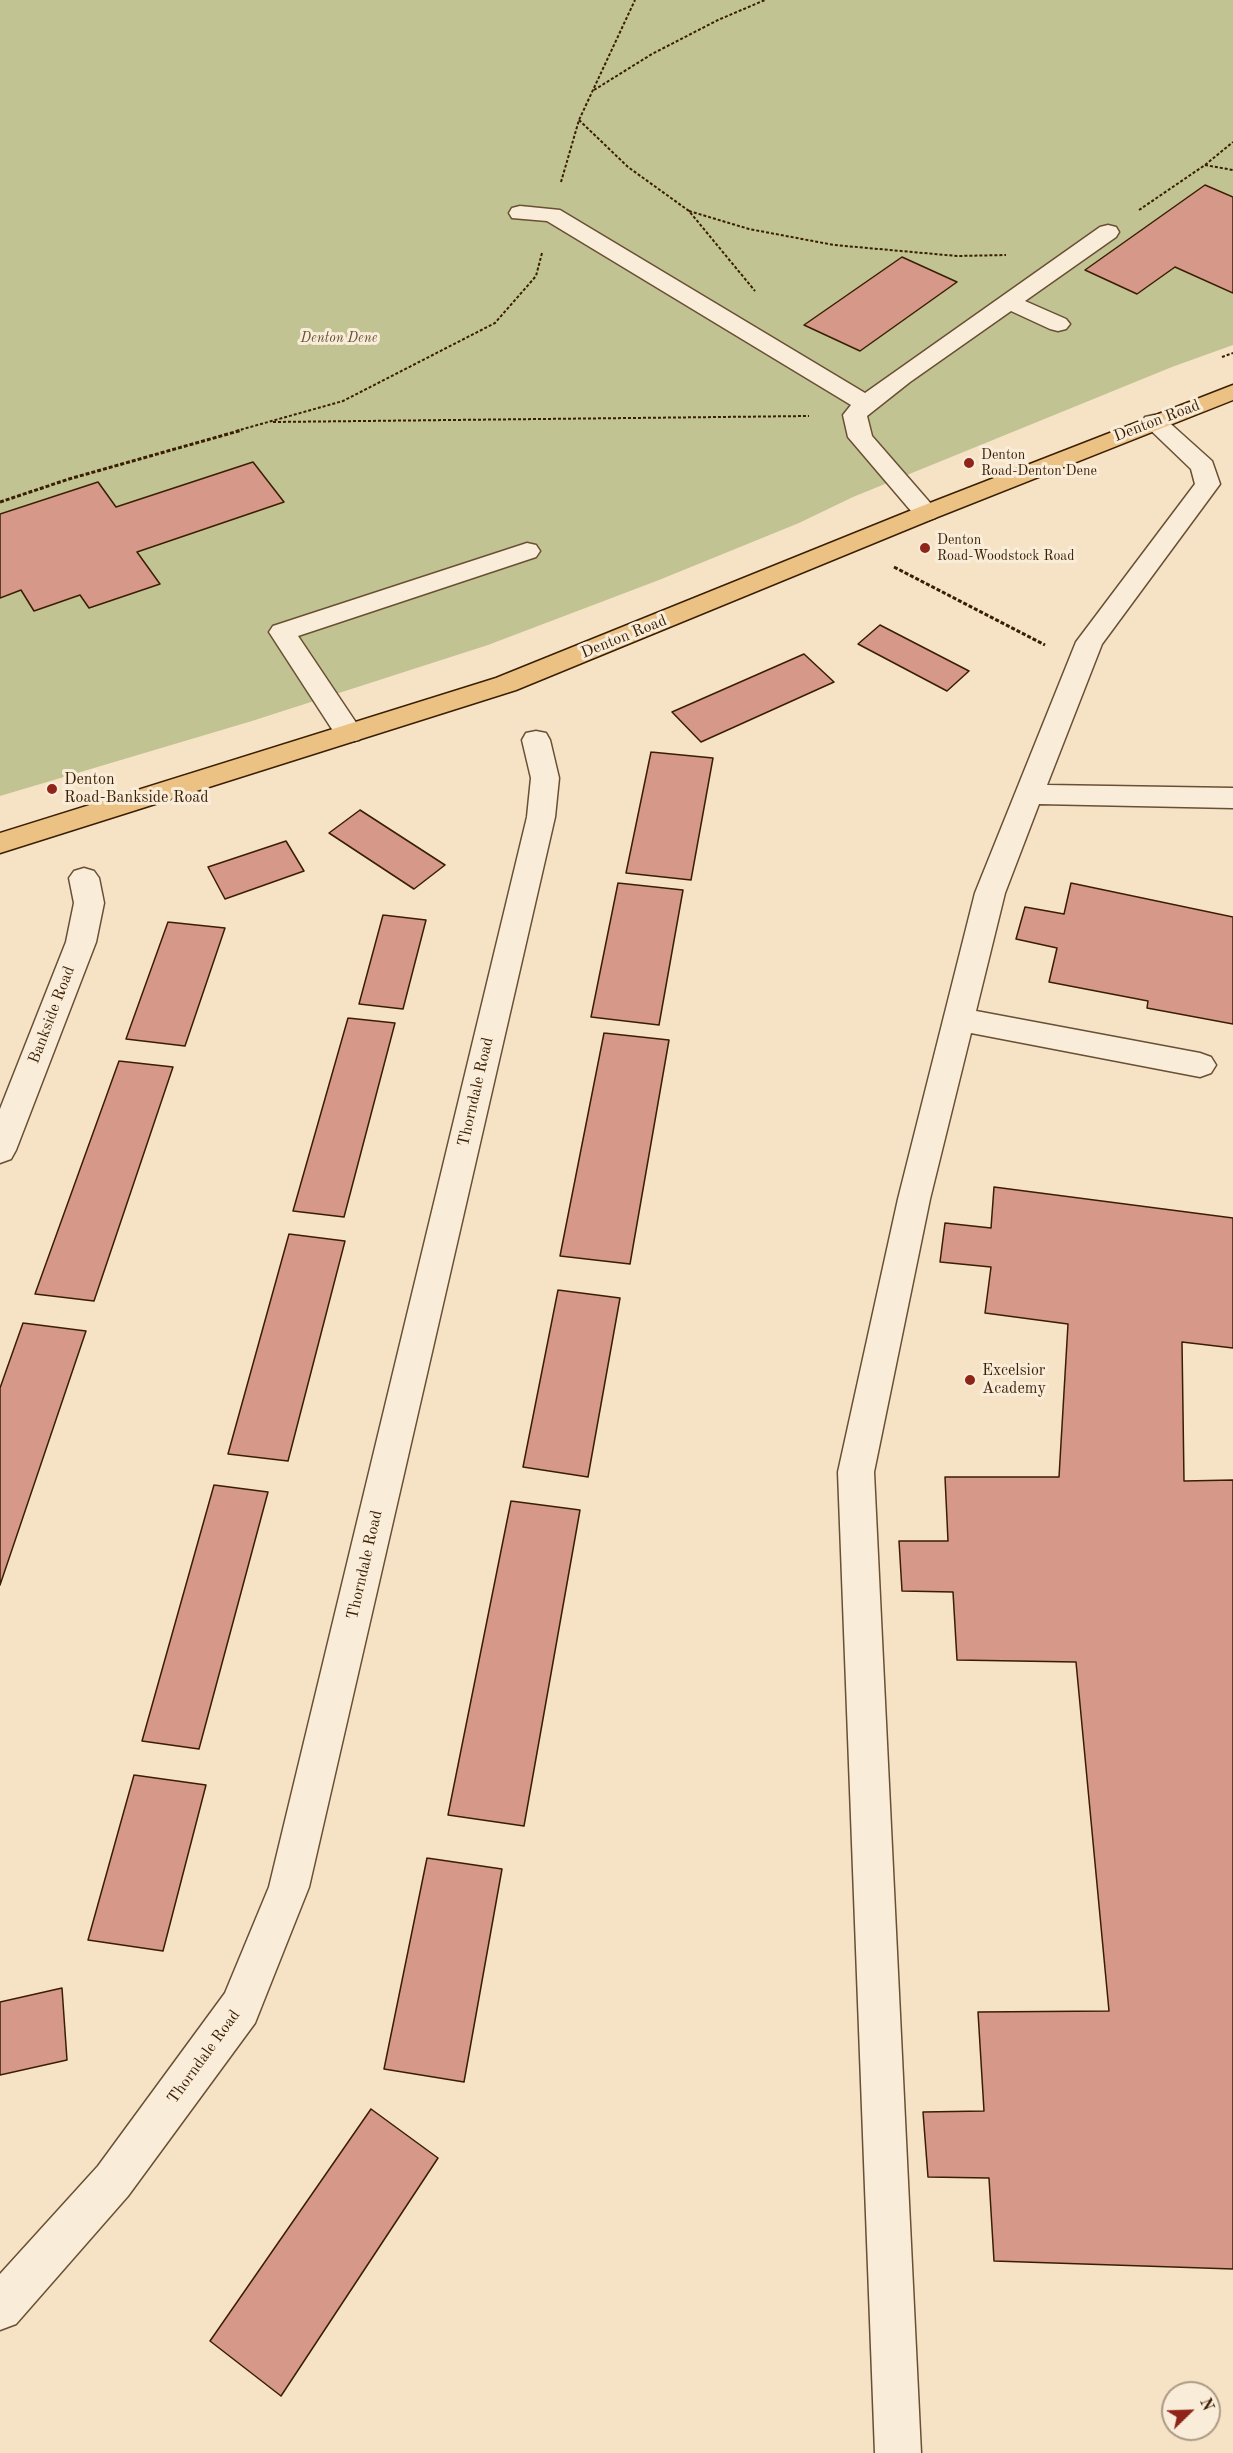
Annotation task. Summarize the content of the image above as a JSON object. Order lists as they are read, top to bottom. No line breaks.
{"streets":{"main road":["Denton Road"],"street":["Bankside Road","Thorndale Road"]},"parks":["Denton Dene"],"places":["Denton Road-Denton Dene","Denton Road-Woodstock Road","Denton Road-Bankside Road","Excelsior Academy"],"north":"top right"}
